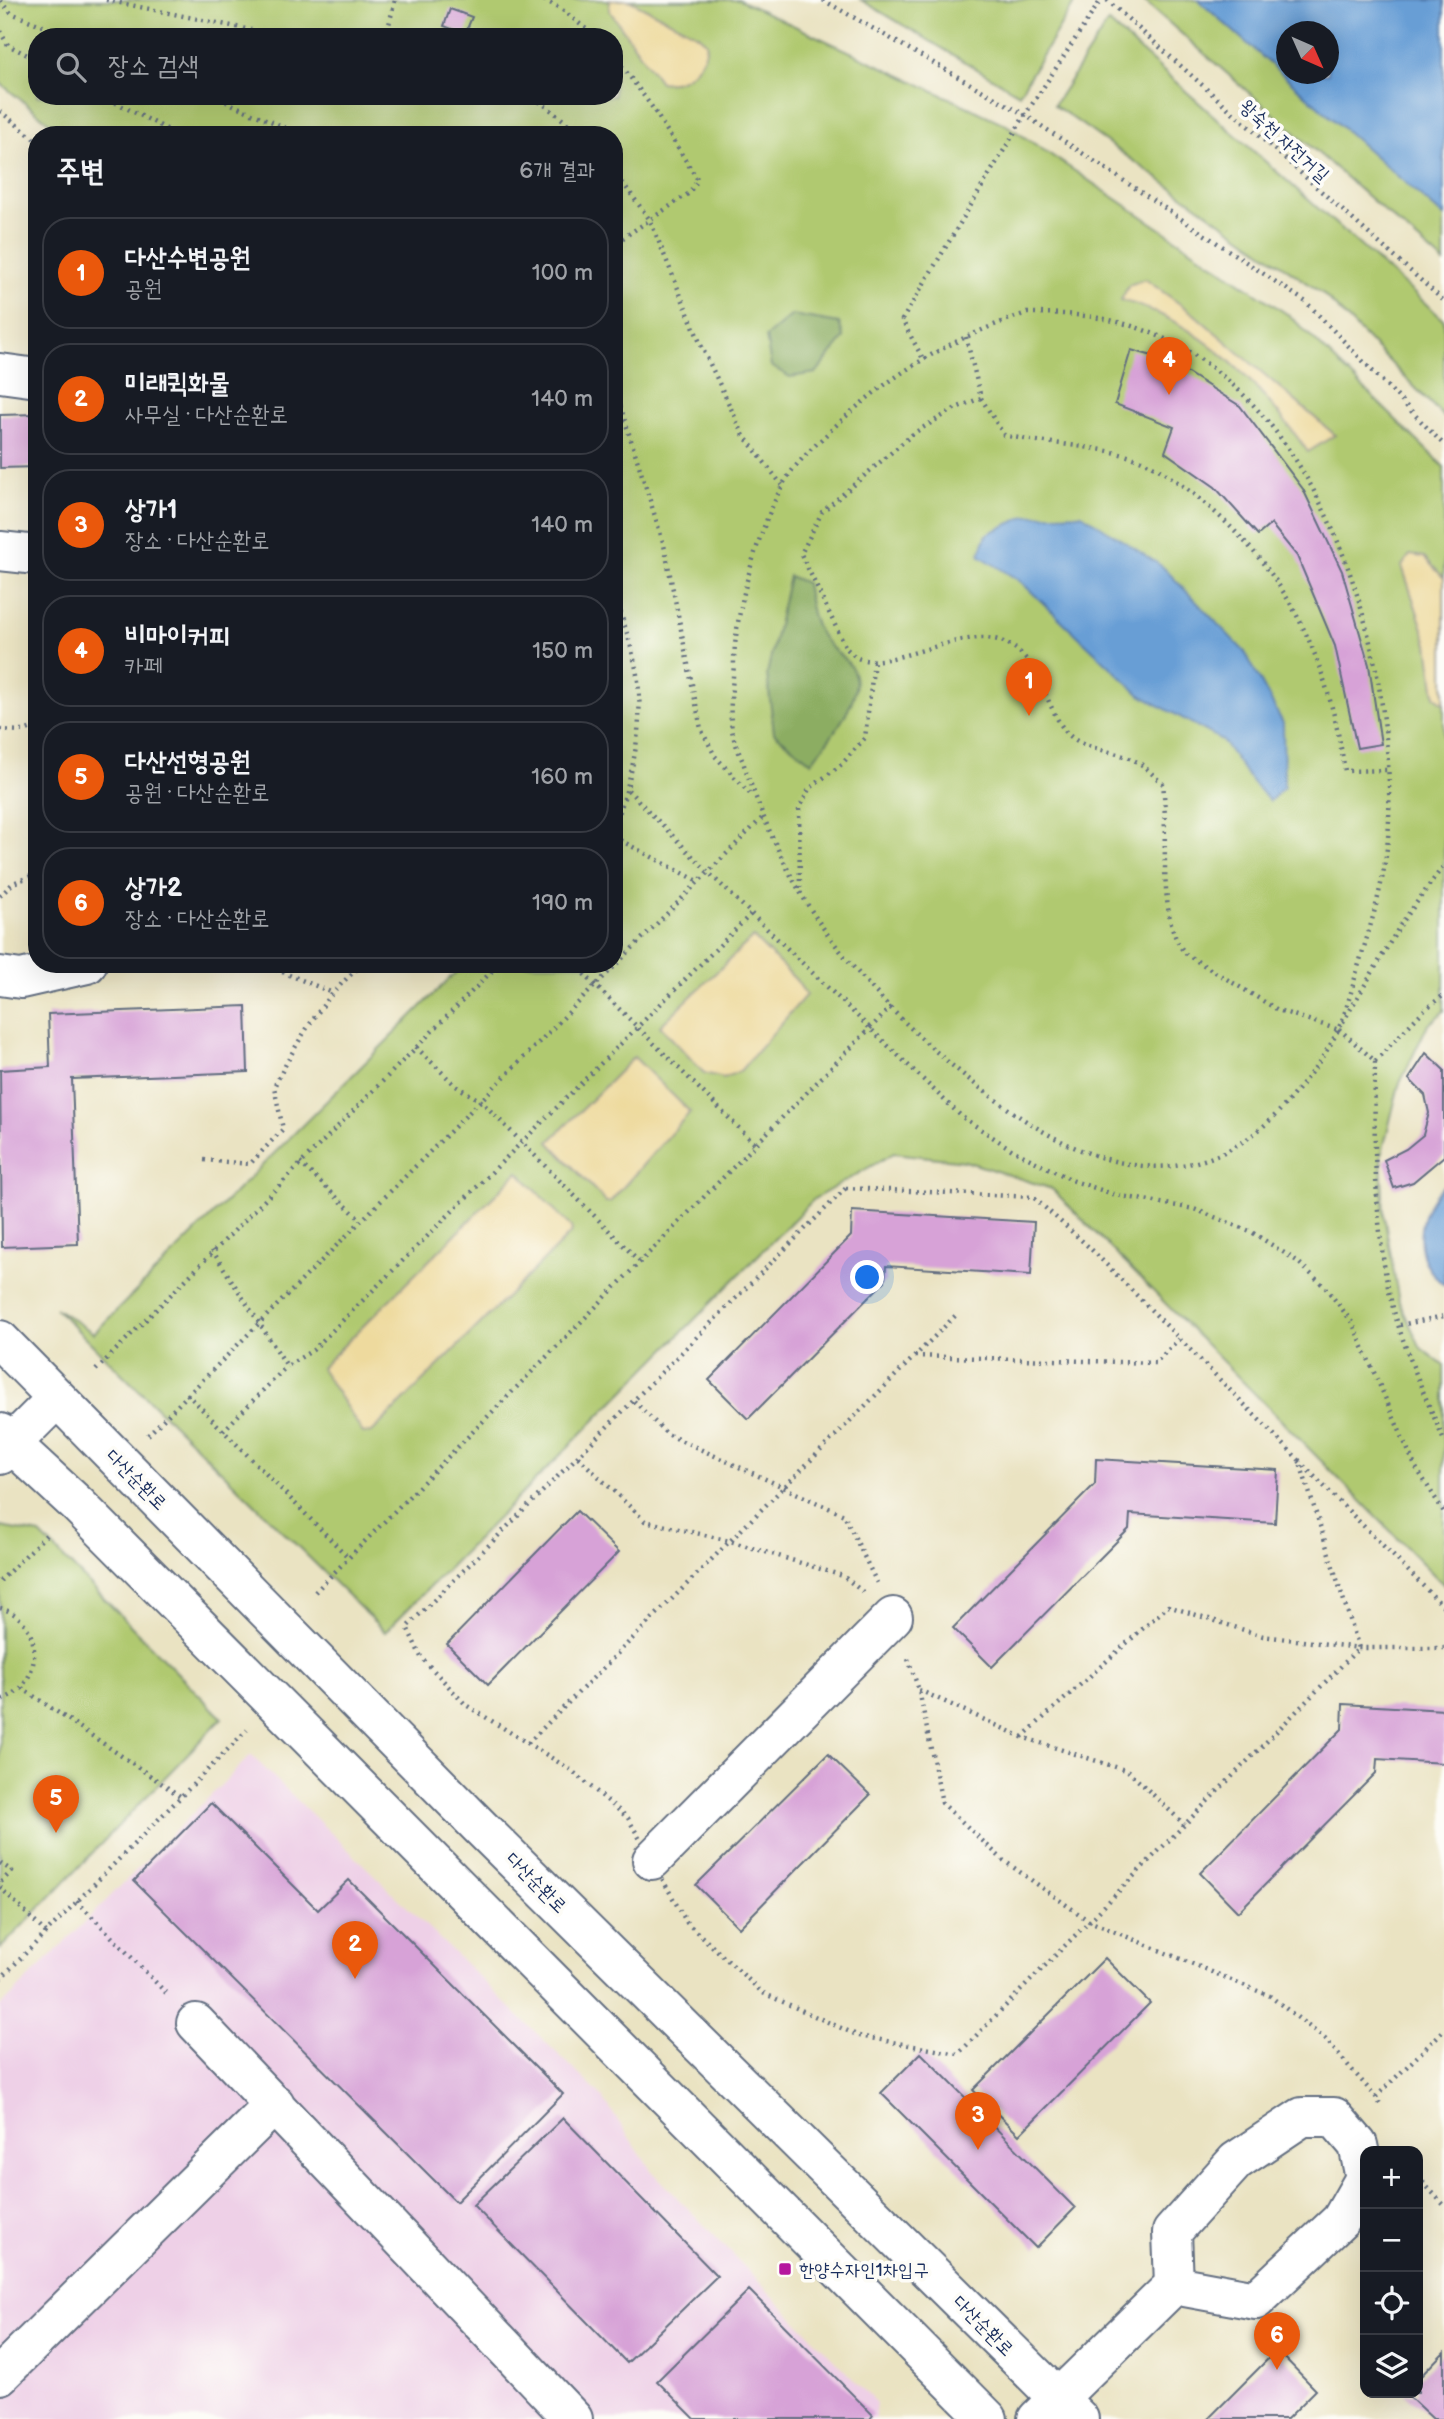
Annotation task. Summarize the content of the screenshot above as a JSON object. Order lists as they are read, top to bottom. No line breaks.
{"streets":{"street":["다산순환로"],"path":["왕숙천 자전거길"]},"places":{"transit":["한양수자인1차입구"]},"north":"bottom right","page":{"search":"장소 검색","heading":["주변","6개 결과"],"list":[{"mark":"1","name":"다산수변공원","note":"공원","value":"100 m"},{"mark":"2","name":"미래퀵화물","note":"사무실 · 다산순환로","value":"140 m"},{"mark":"3","name":"상가1","note":"장소 · 다산순환로","value":"140 m"},{"mark":"4","name":"비마이커피","note":"카페","value":"150 m"},{"mark":"5","name":"다산선형공원","note":"공원 · 다산순환로","value":"160 m"},{"mark":"6","name":"상가2","note":"장소 · 다산순환로","value":"190 m"}],"pins":["4","1","5","2","3","6"],"map_buttons":["+","−"]}}
